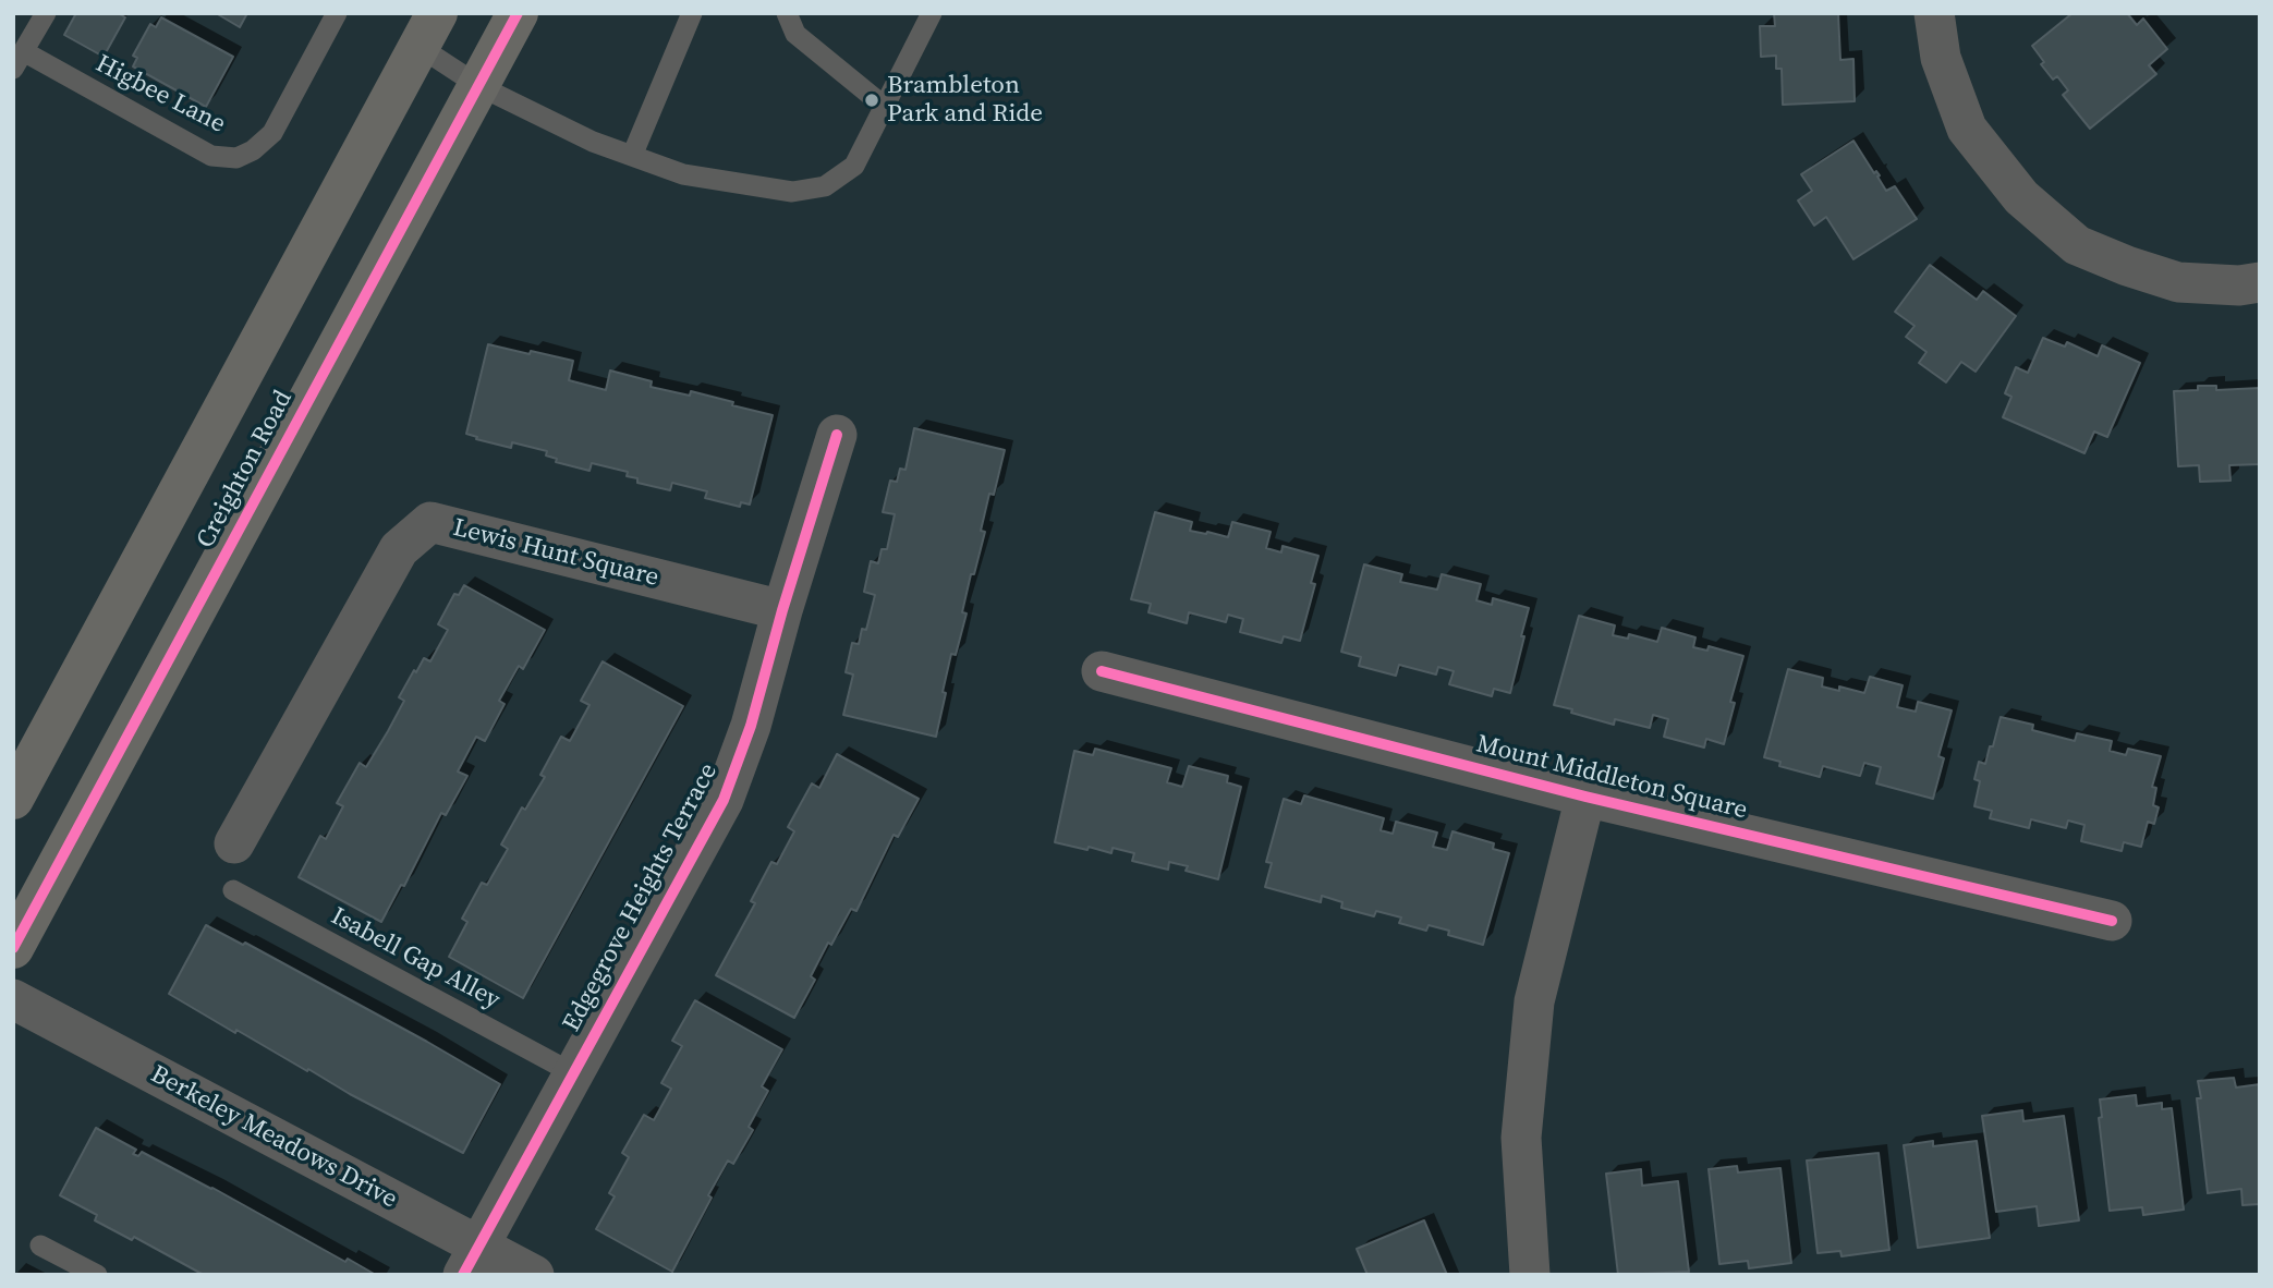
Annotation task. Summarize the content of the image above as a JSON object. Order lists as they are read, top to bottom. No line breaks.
{"streets":{"street":["Creighton Road","Lewis Hunt Square","Mount Middleton Square","Edgegrove Heights Terrace","Berkeley Meadows Drive"],"lane":["Higbee Lane","Isabell Gap Alley"]},"crossings":[["Lewis Hunt Square","Edgegrove Heights Terrace"],["Edgegrove Heights Terrace","Isabell Gap Alley"],["Edgegrove Heights Terrace","Berkeley Meadows Drive"]],"places":["Brambleton Park and Ride"]}
